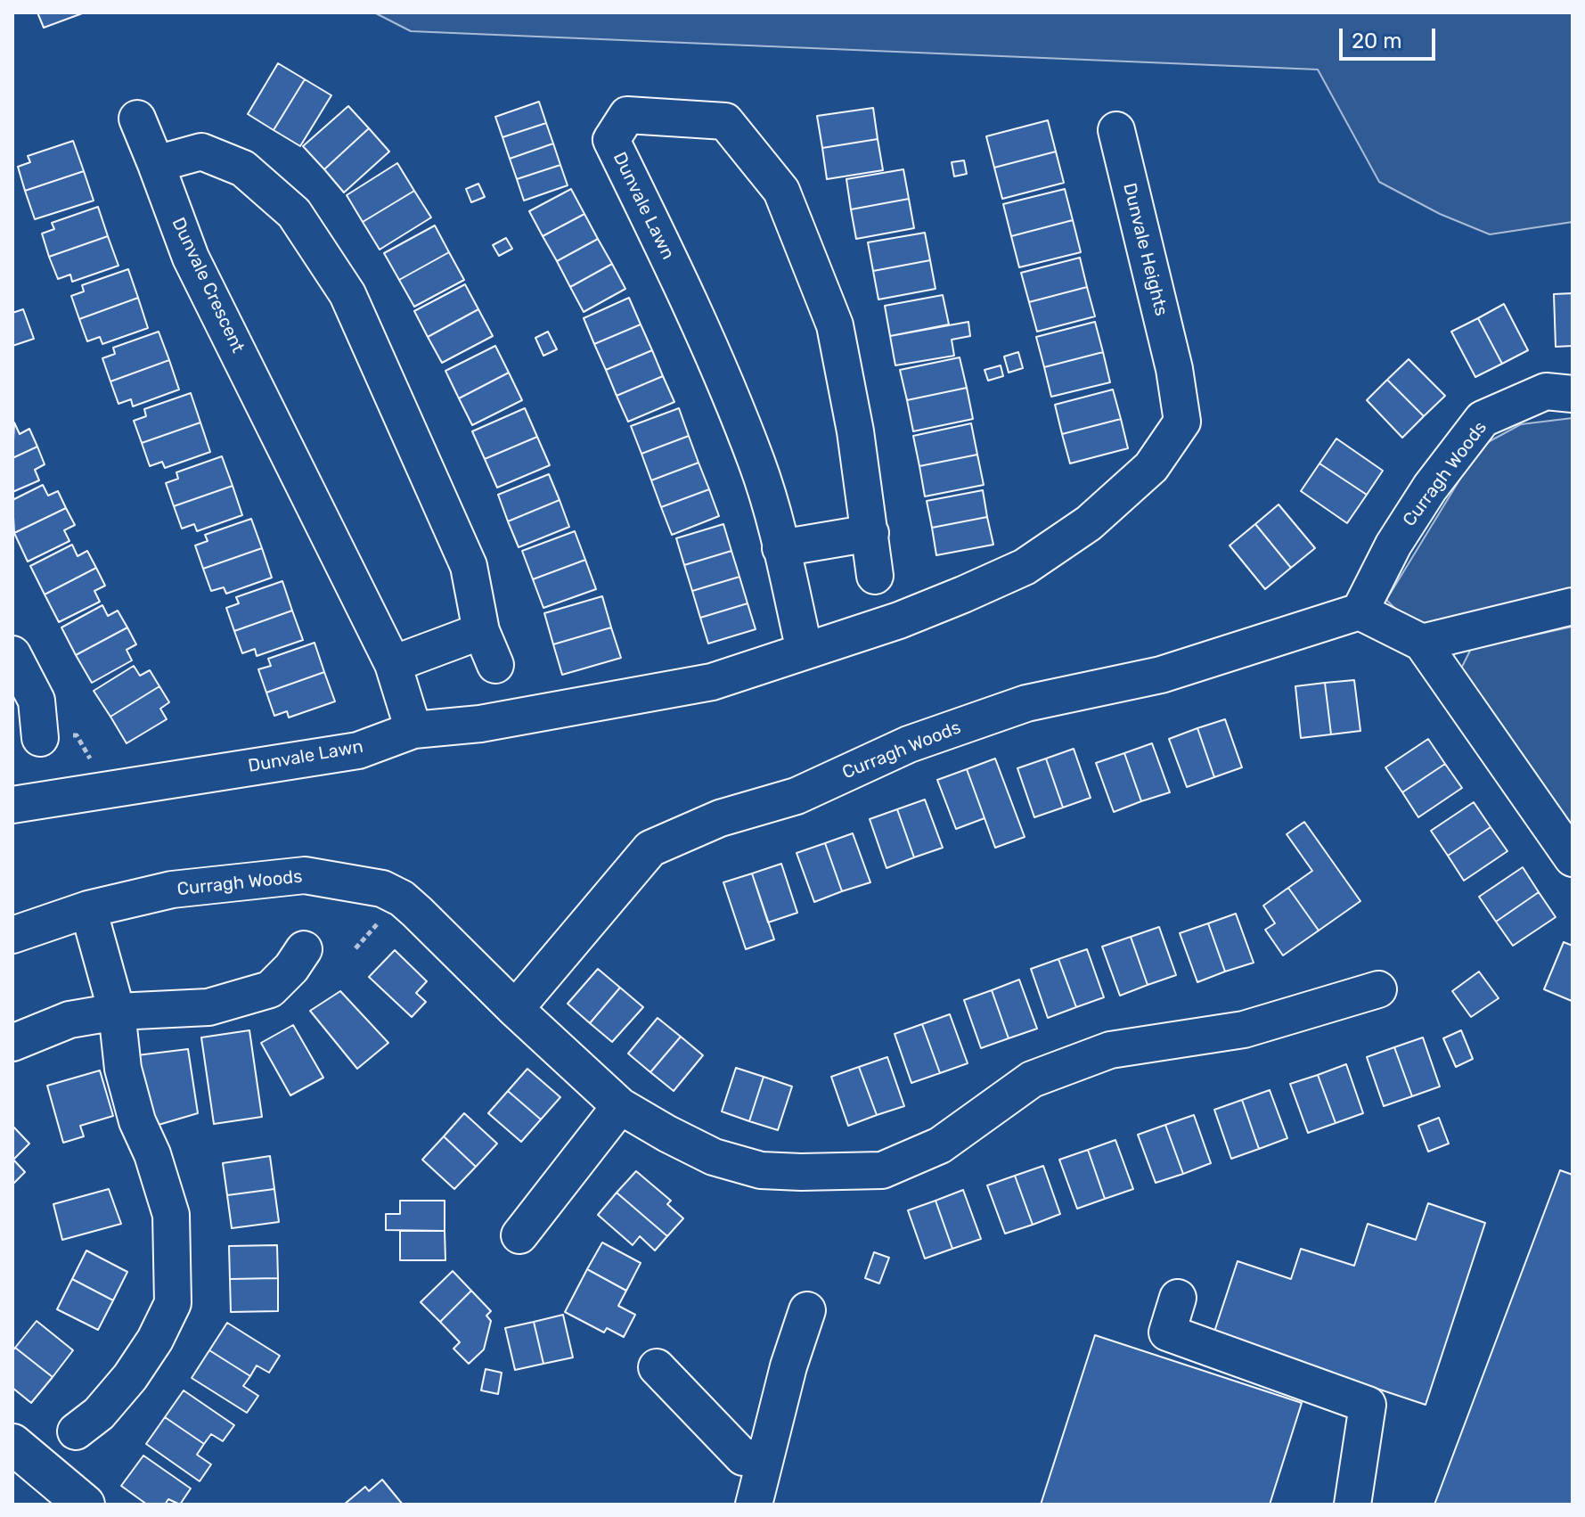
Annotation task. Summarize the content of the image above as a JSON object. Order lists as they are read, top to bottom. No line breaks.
{"streets":{"street":["Dunvale Lawn","Dunvale Heights","Dunvale Crescent","Curragh Woods"]},"crossings":[["Dunvale Lawn","Dunvale Heights"],["Dunvale Lawn","Dunvale Crescent"]],"scale_bar":"20 m"}
